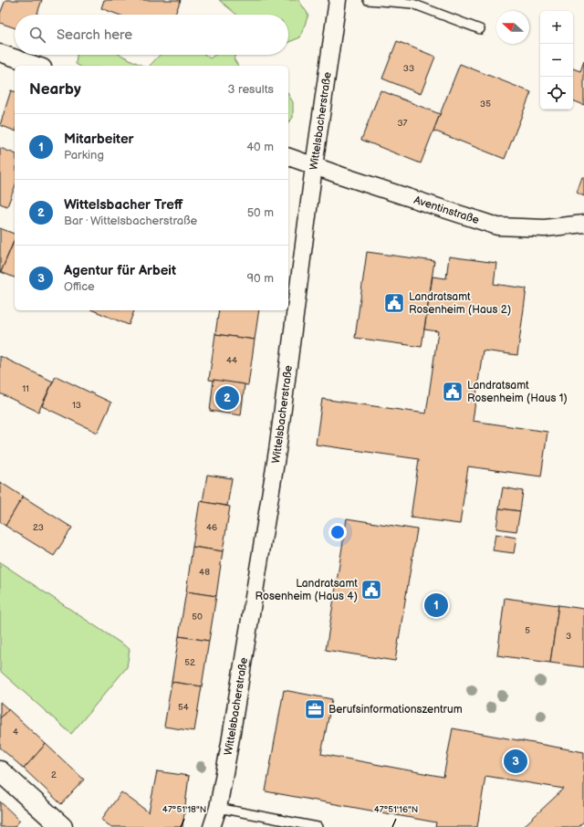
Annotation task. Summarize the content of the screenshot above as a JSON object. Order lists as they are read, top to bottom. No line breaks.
{"streets":{"street":["Wittelsbacherstraße","Aventinstraße"]},"crossings":[["Wittelsbacherstraße","Aventinstraße"]],"places":{"public building":["Landratsamt Rosenheim (Haus 2)","Landratsamt Rosenheim (Haus 1)","Landratsamt Rosenheim (Haus 4)"],"office":["Berufsinformationszentrum"]},"house_numbers":["33","35","37","44","11","13","23","46","48","50","5","3","52","54","4","2"],"north":"left","page":{"map_buttons":["+","−"],"search":"Search here","heading":["Nearby","3 results"],"list":[{"mark":"1","name":"Mitarbeiter","note":"Parking","value":"40 m"},{"mark":"2","name":"Wittelsbacher Treff","note":"Bar · Wittelsbacherstraße","value":"50 m"},{"mark":"3","name":"Agentur für Arbeit","note":"Office","value":"90 m"}],"pins":["2","1","3"]},"coordinates":["47°51'18\"N","47°51'16\"N"]}
